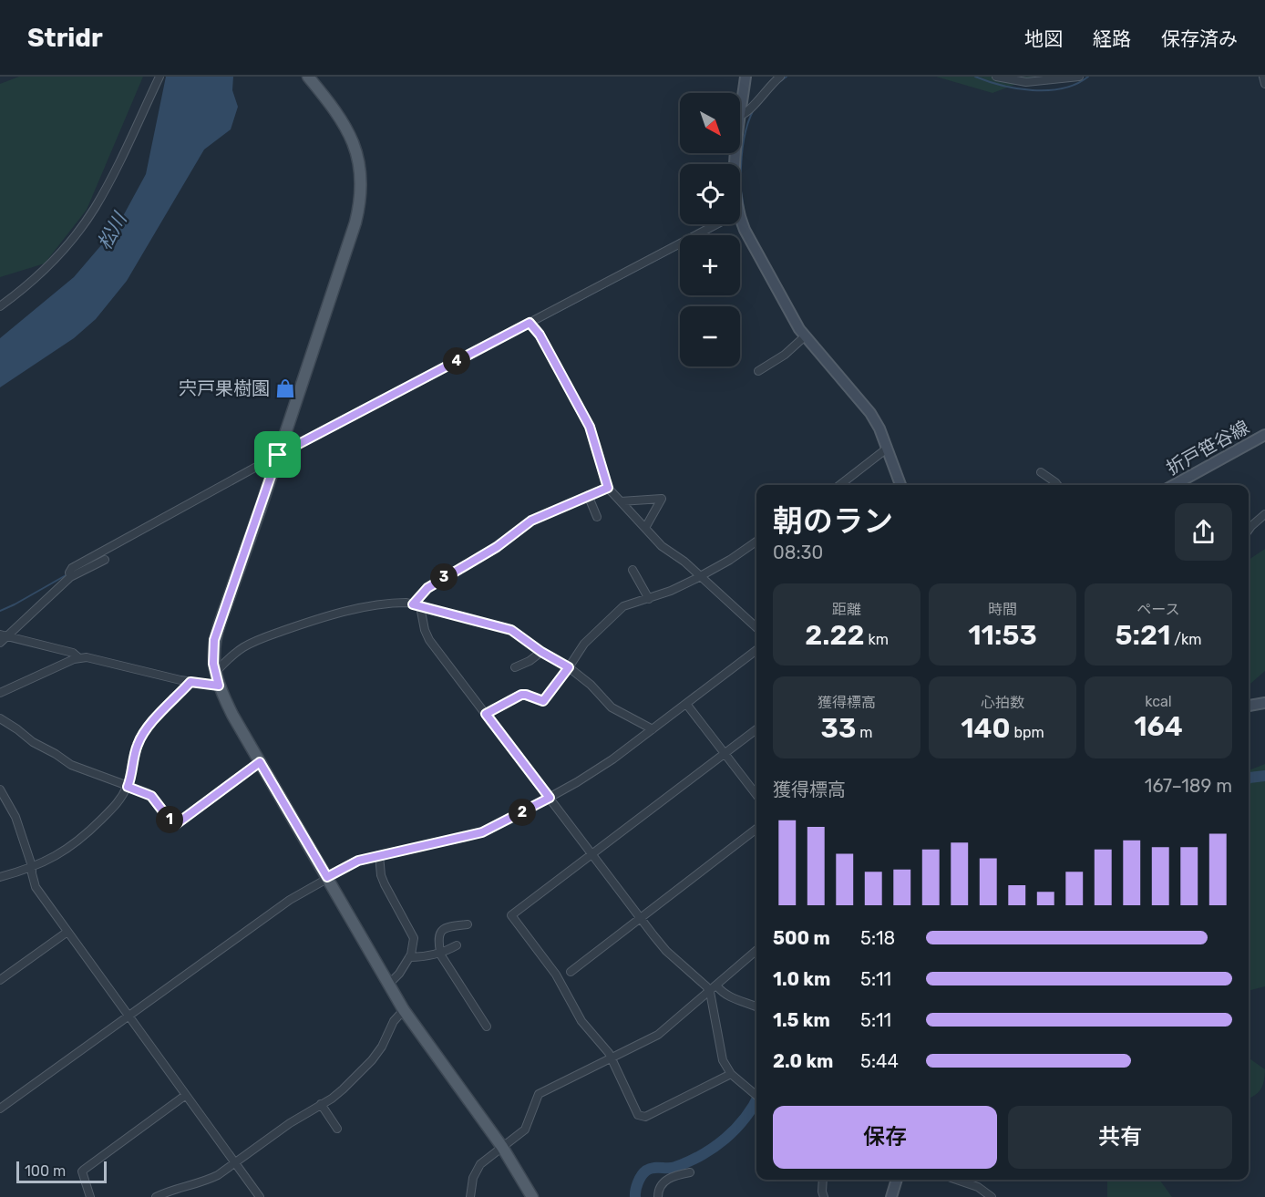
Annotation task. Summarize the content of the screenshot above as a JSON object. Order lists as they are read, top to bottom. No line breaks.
{"streets":{"street":["折戸笹谷線"]},"water":["松川"],"places":{"shop":["宍戸果樹園"]},"scale_bar":"100 m","north":"bottom right","page":{"header":"Stridr","nav":["地図","経路","保存済み"],"map_buttons":["+","−"],"pins":["4","3","2","1"],"heading":["朝のラン","08:30"],"stats":[["距離","2.22 km"],["時間","11:53"],["ペース","5:21 /km"],["獲得標高","33 m"],["心拍数","140 bpm"],["kcal","164"]],"chart":["獲得標高","167–189 m"],"list":[{"name":"500 m","note":"5:18"},{"name":"1.0 km","note":"5:11"},{"name":"1.5 km","note":"5:11"},{"name":"2.0 km","note":"5:44"}],"buttons":["保存","共有"],"scale":"100 m"}}
